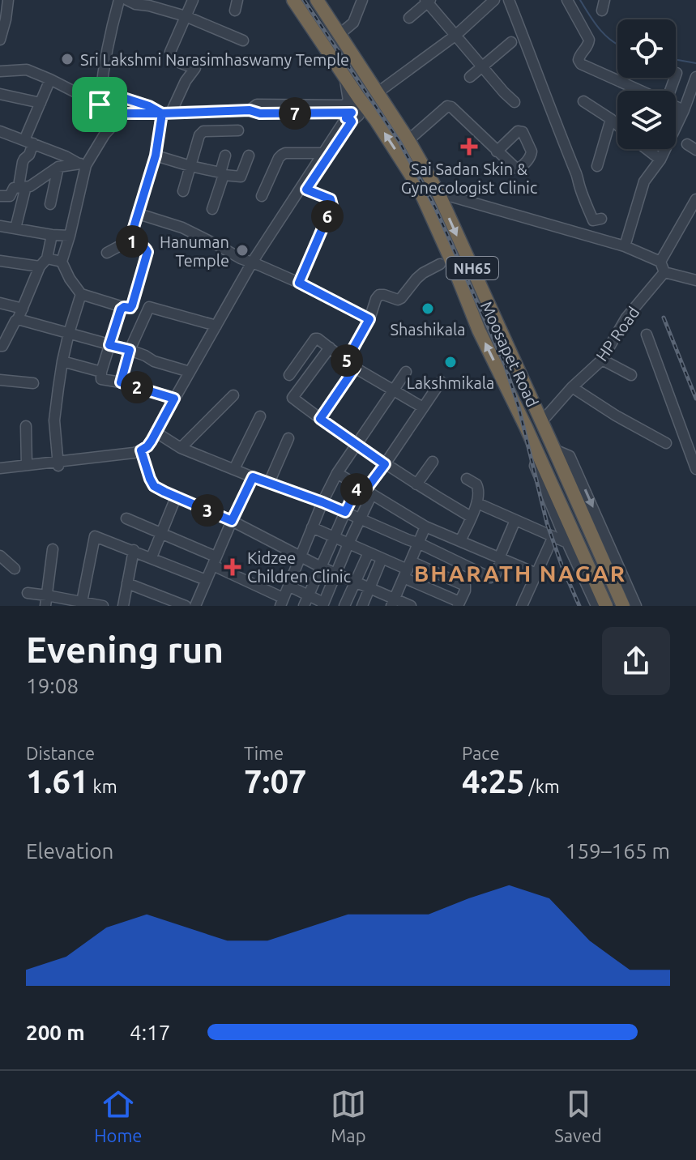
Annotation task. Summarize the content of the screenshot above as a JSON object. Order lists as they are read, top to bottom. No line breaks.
{"streets":{"highway":["NH65","Moosapet Road"],"street":["HP Road"]},"crossings":[["NH65","Moosapet Road"],["HP Road","Moosapet Road"]],"districts":["BHARATH NAGAR"],"places":{"other":["Sri Lakshmi Narasimhaswamy Temple","Hanuman Temple","Shashikala","Lakshmikala"],"health":["Sai Sadan Skin & Gynecologist Clinic","Kidzee Children Clinic"]},"page":{"pins":["7","6","1","5","2","4","3"],"heading":["Evening run","19:08"],"stats":[["Distance","1.61 km"],["Time","7:07"],["Pace","4:25 /km"]],"chart":["Elevation","159–165 m"],"list":[{"name":"200 m","note":"4:17"}],"tabs":["Home","Map","Saved"]}}
